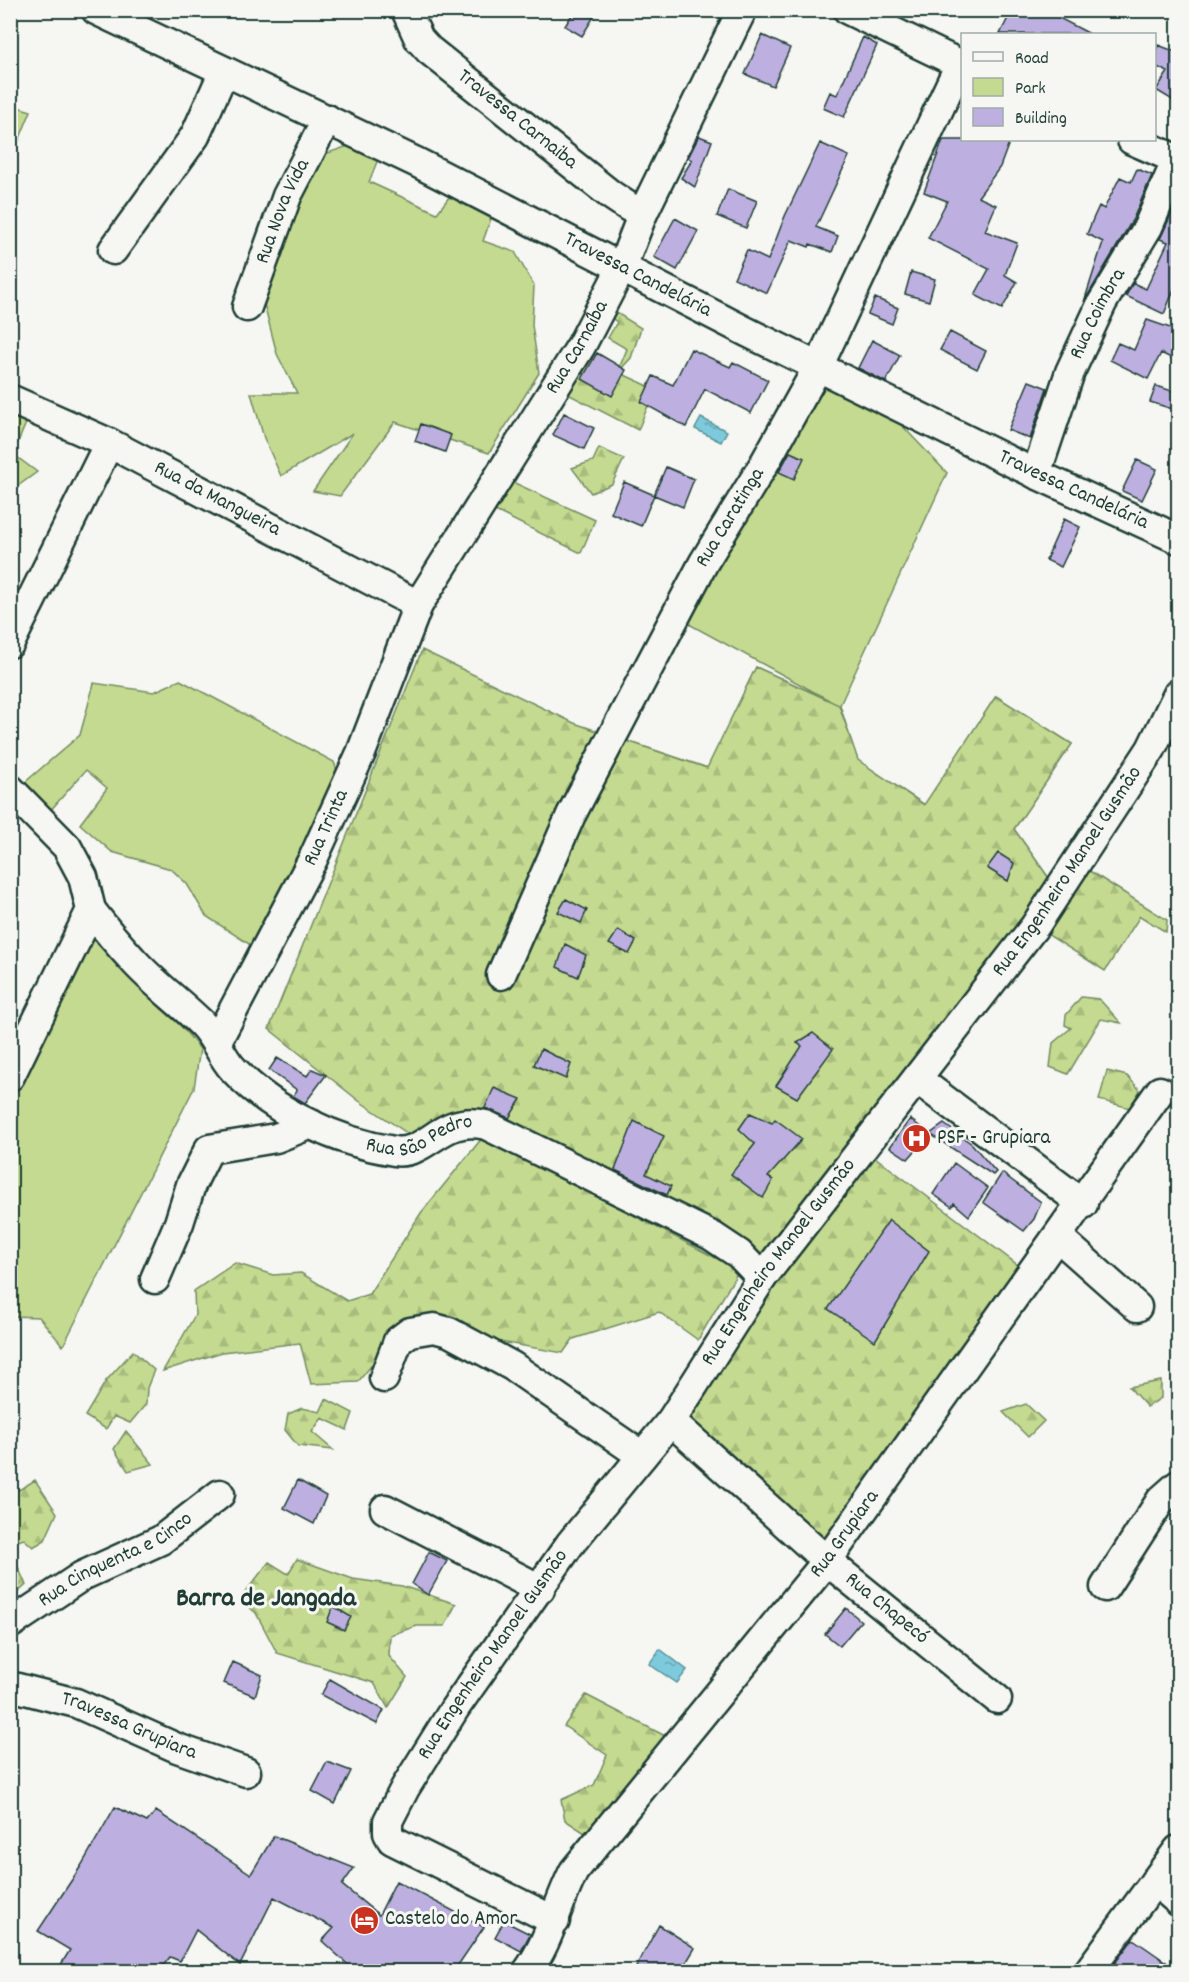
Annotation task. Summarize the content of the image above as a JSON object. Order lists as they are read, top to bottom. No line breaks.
{"streets":{"street":["Travessa Carnaiba","Rua Nova Vida","Travessa Candelária","Rua Coimbra","Rua Carnaíba","Rua da Mangueira","Rua Caratinga","Rua Trinta","Rua Engenheiro Manoel Gusmão","Rua São Pedro","Rua Grupiara","Rua Cinquenta e Cinco","Rua Chapecó","Travessa Grupiara"]},"crossings":[["Travessa Carnaiba","Rua Carnaíba"],["Rua Nova Vida","Travessa Candelária"],["Travessa Candelária","Rua Coimbra"],["Travessa Candelária","Rua Carnaíba"],["Travessa Candelária","Rua Caratinga"],["Rua Carnaíba","Rua da Mangueira"],["Rua Carnaíba","Rua Trinta"],["Rua da Mangueira","Rua Trinta"],["Rua Trinta","Rua São Pedro"],["Rua Engenheiro Manoel Gusmão","Rua São Pedro"],["Rua Engenheiro Manoel Gusmão","Rua Grupiara"],["Rua Engenheiro Manoel Gusmão","Rua Chapecó"],["Rua Grupiara","Rua Chapecó"]],"districts":["Barra de Jangada"],"places":{"hospital":["PSF - Grupiara"],"hotel":["Castelo do Amor"]},"legend":["Road","Park","Building"]}
